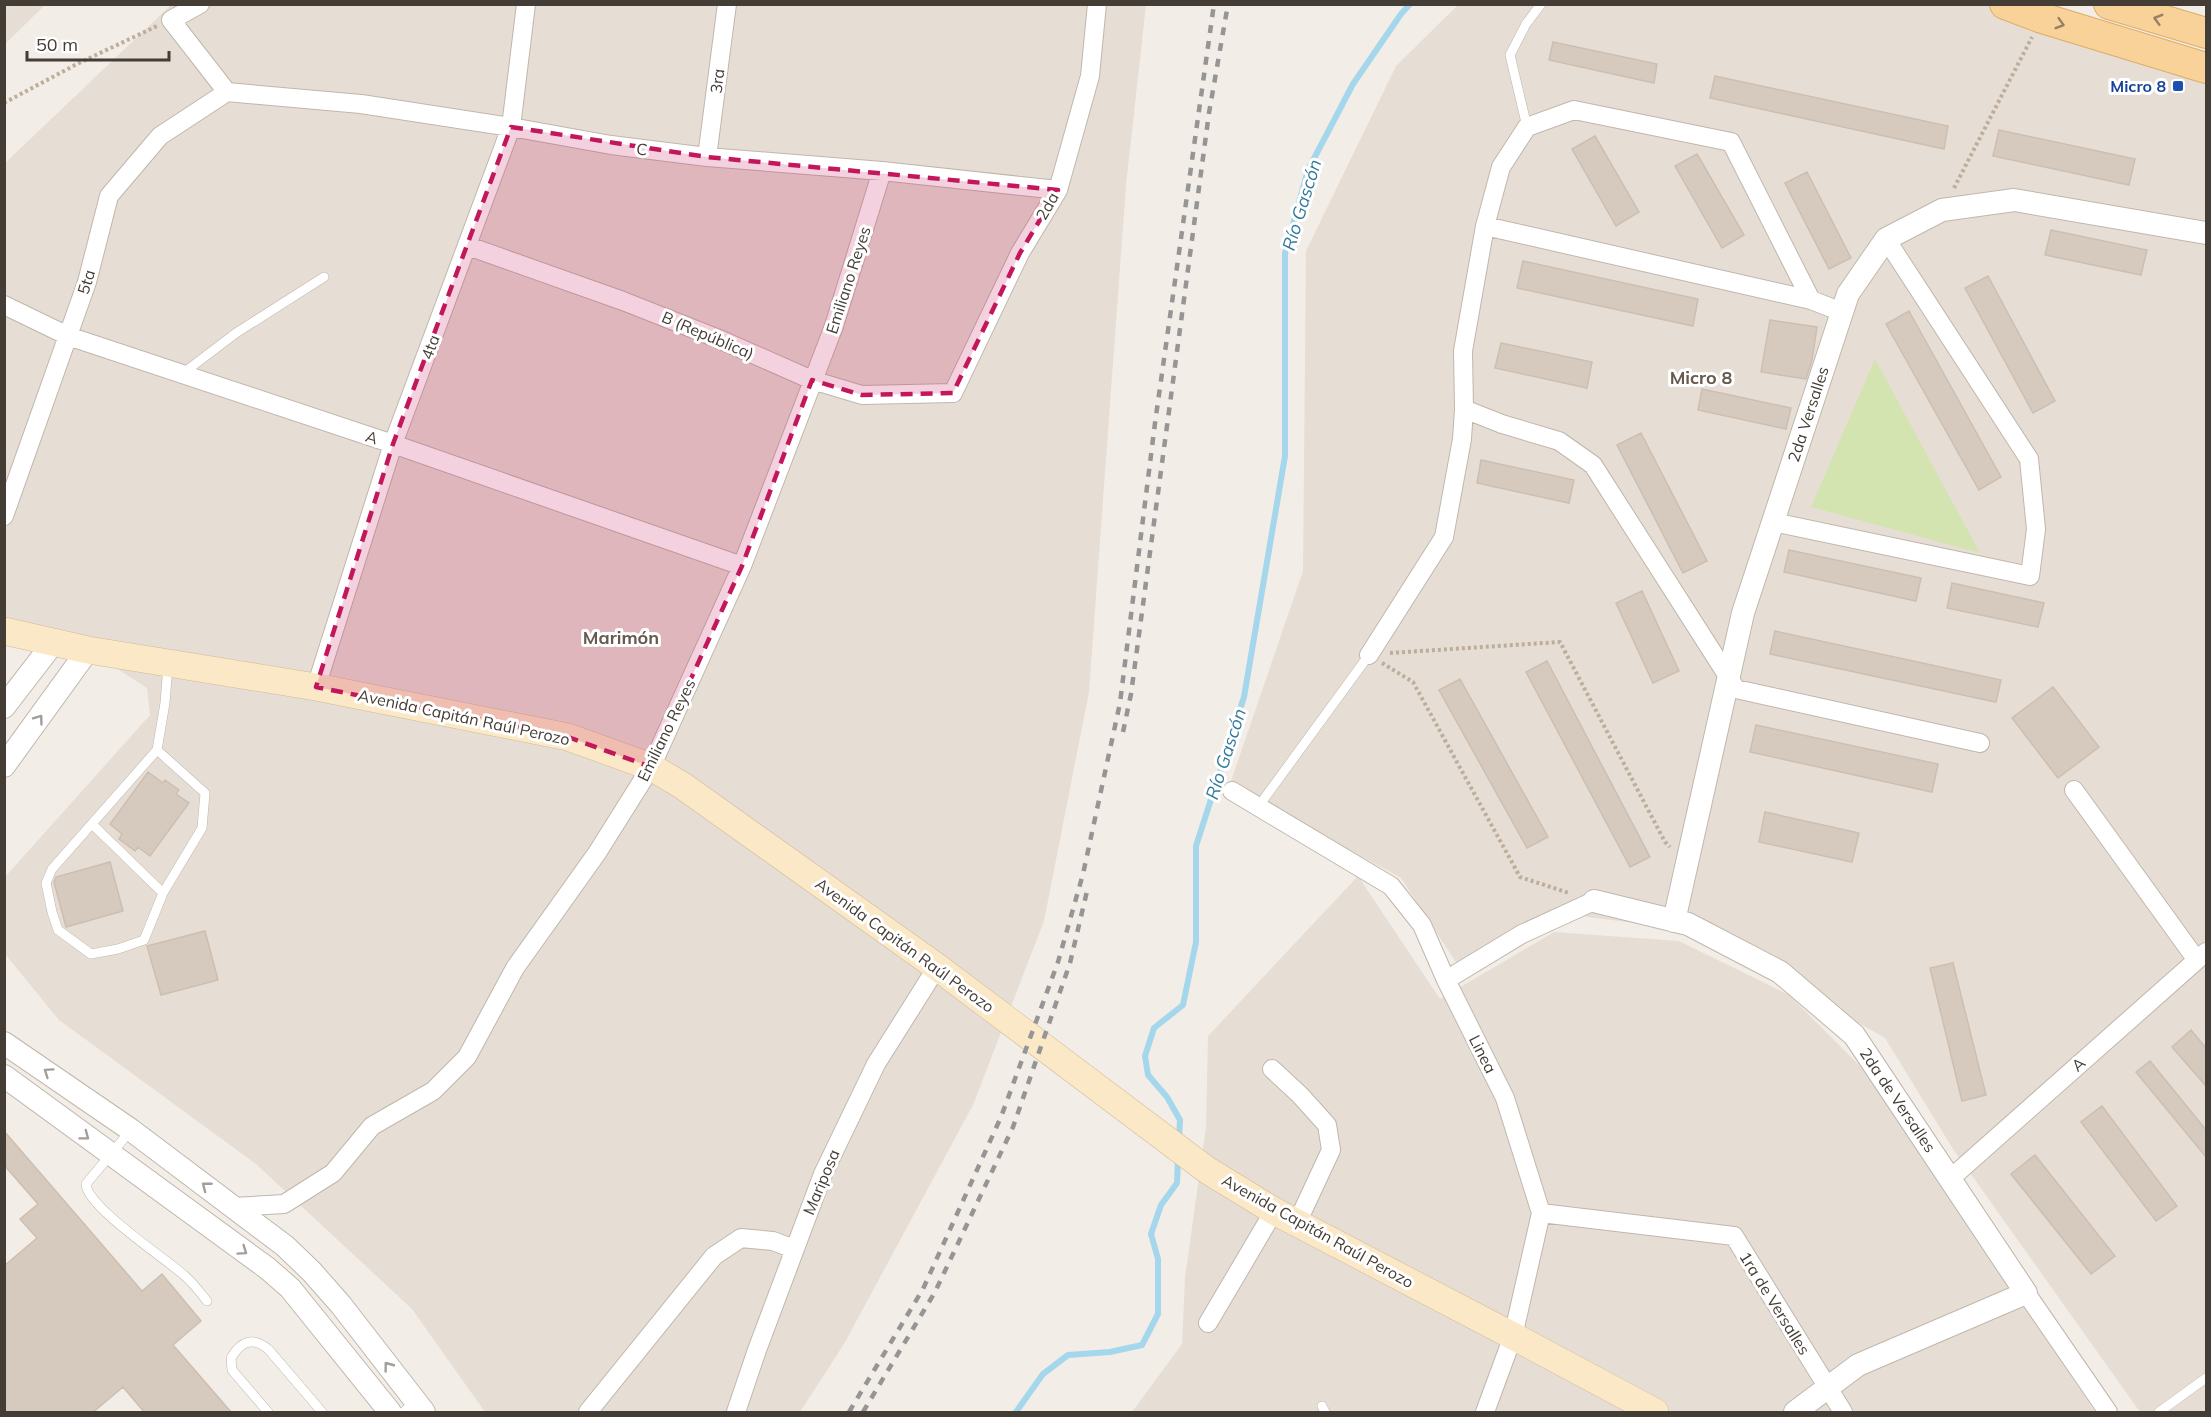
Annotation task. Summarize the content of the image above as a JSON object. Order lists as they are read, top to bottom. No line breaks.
{"streets":{"main road":["Avenida Capitán Raúl Perozo"],"street":["3ra","C","2da","Emiliano Reyes","5ta","B (República)","4ta","2da Versalles","A","Linea","2da de Versalles","Mariposa","1ra de Versalles"]},"crossings":[["3ra","C"],["C","2da"],["C","Emiliano Reyes"],["C","5ta"],["C","4ta"],["2da","B (República)"],["Emiliano Reyes","B (República)"],["Emiliano Reyes","A"],["Emiliano Reyes","Avenida Capitán Raúl Perozo"],["5ta","A"],["B (República)","4ta"],["4ta","A"],["4ta","Avenida Capitán Raúl Perozo"],["2da Versalles","2da de Versalles"],["A","2da de Versalles"],["Avenida Capitán Raúl Perozo","Mariposa"],["Linea","1ra de Versalles"]],"districts":["Micro 8","Marimón"],"water":["Río Gascón"],"places":{"transit":["Micro 8"]},"scale_bar":"50 m"}
